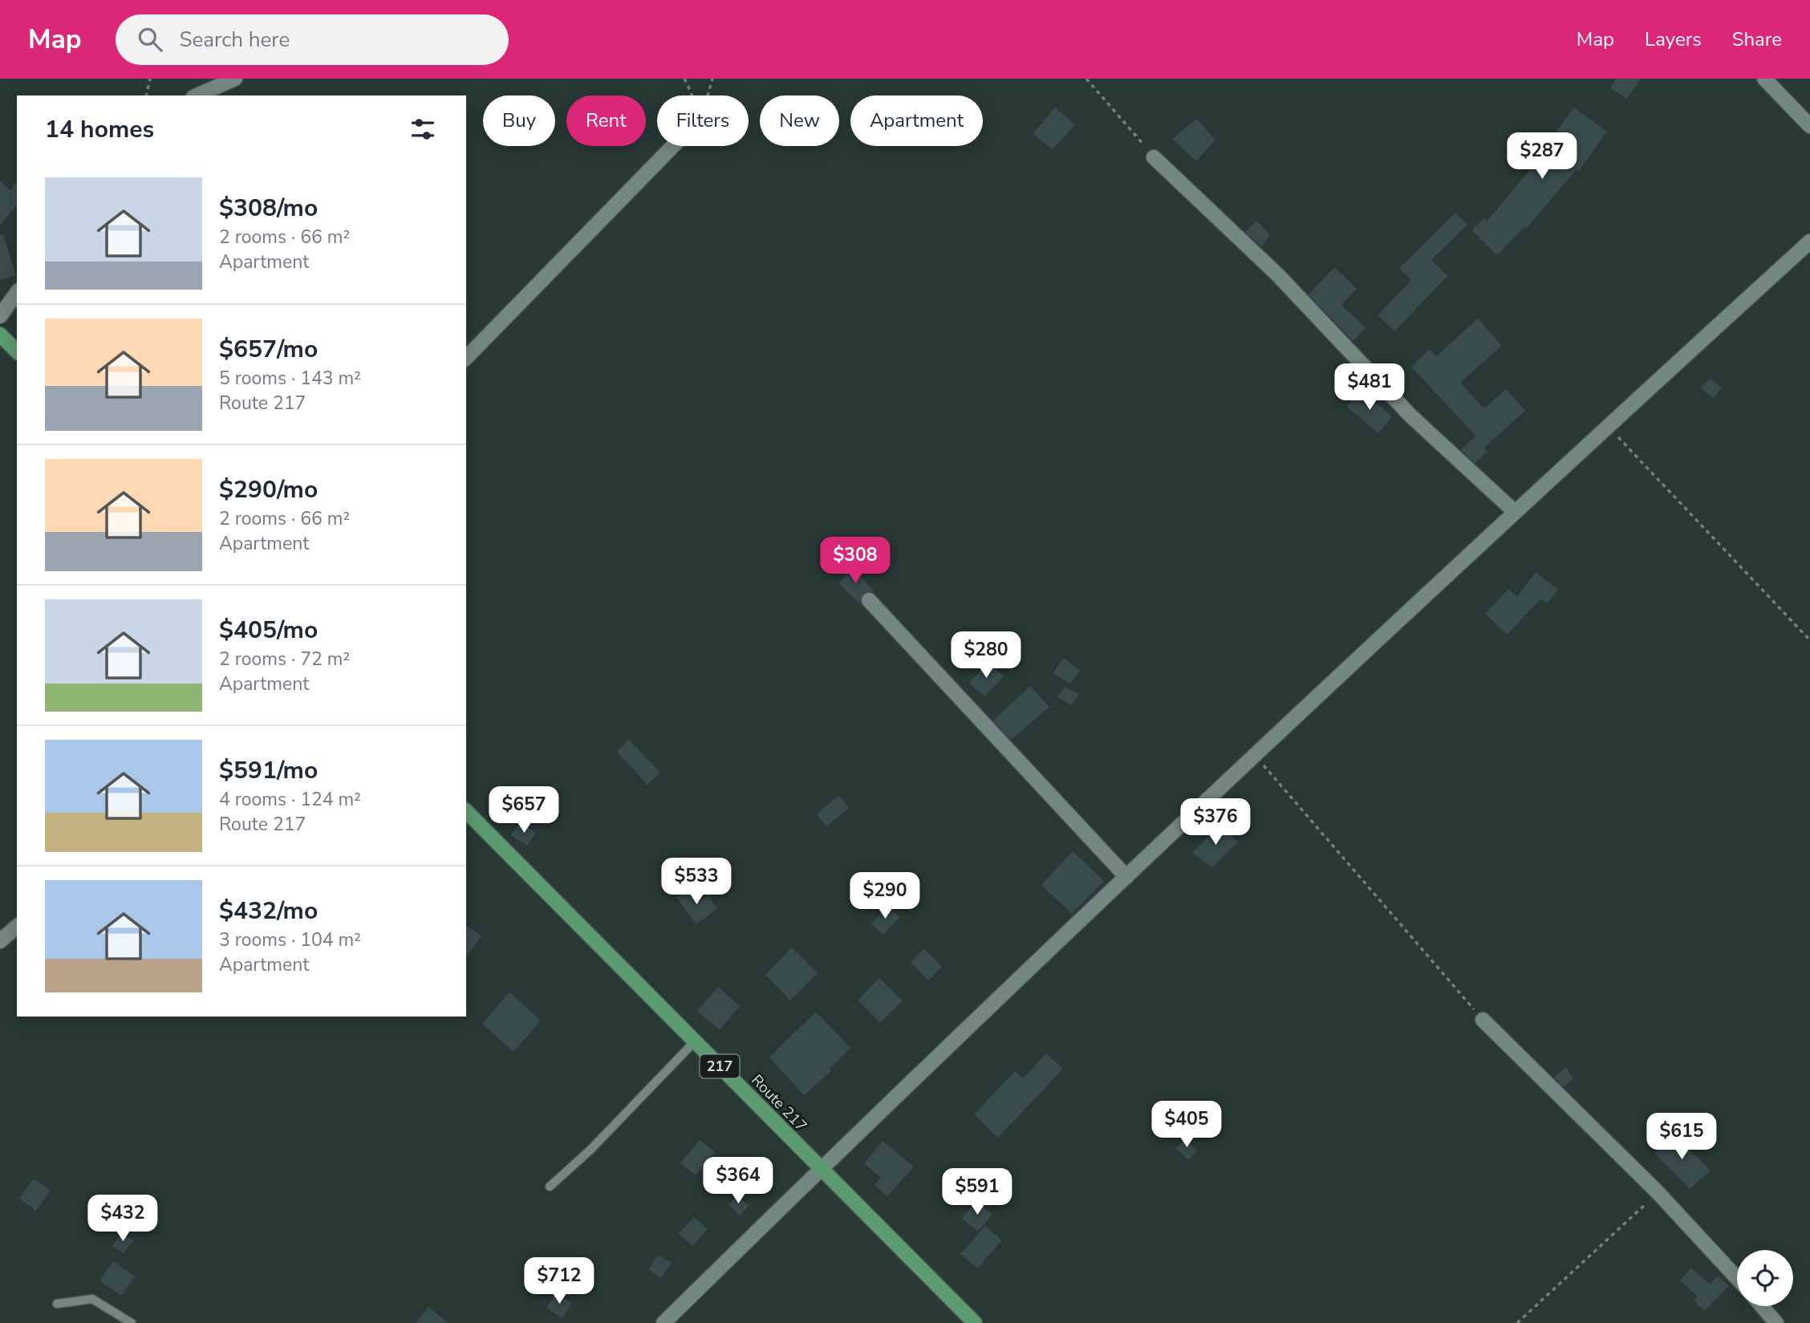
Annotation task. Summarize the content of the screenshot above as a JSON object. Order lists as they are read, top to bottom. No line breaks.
{"streets":{"main road":["217","Route 217"]},"page":{"header":"Map","search":"Search here","nav":["Map","Layers","Share"],"chip":["Buy","Rent","Filters","New","Apartment"],"heading":"14 homes","price":["$287","$481","$308","$280","$657","$376","$533","$290","$405","$615","$364","$591","$432","$712"],"list":[{"name":"$308/mo","note":"2 rooms · 66 m² · Apartment"},{"name":"$657/mo","note":"5 rooms · 143 m² · Route 217"},{"name":"$290/mo","note":"2 rooms · 66 m² · Apartment"},{"name":"$405/mo","note":"2 rooms · 72 m² · Apartment"},{"name":"$591/mo","note":"4 rooms · 124 m² · Route 217"},{"name":"$432/mo","note":"3 rooms · 104 m² · Apartment"}]}}
